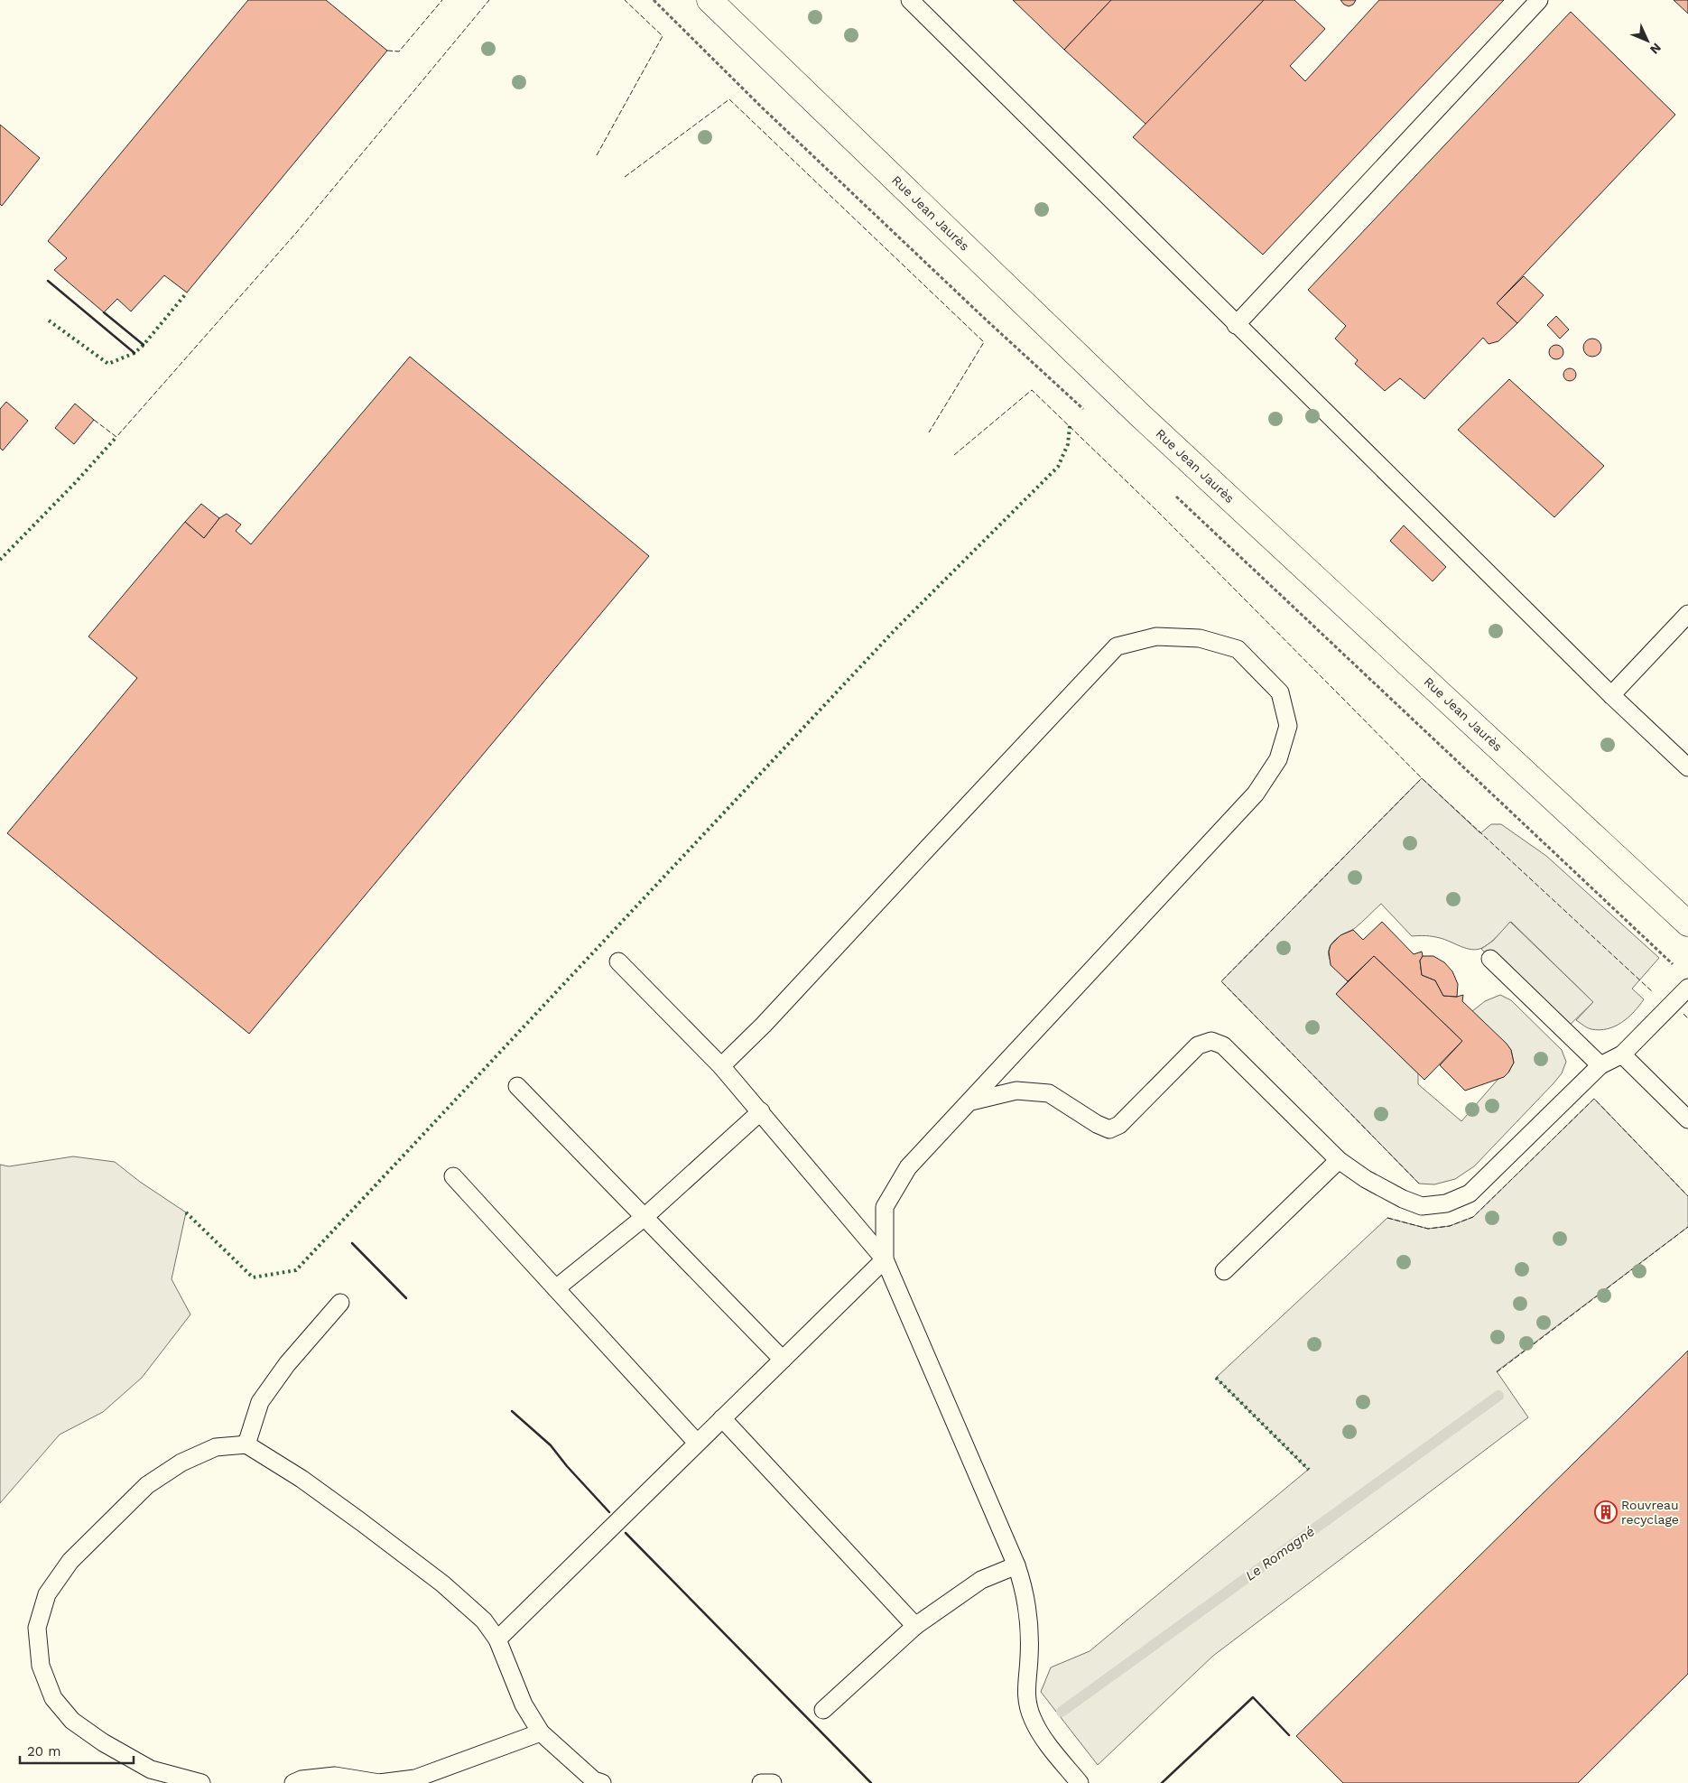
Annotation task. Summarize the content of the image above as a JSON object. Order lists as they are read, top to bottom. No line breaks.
{"streets":{"street":["Rue Jean Jaurès"]},"water":["Le Romagné"],"places":{"building":["Rouvreau recyclage"]},"scale_bar":"20 m","north":"bottom right"}
